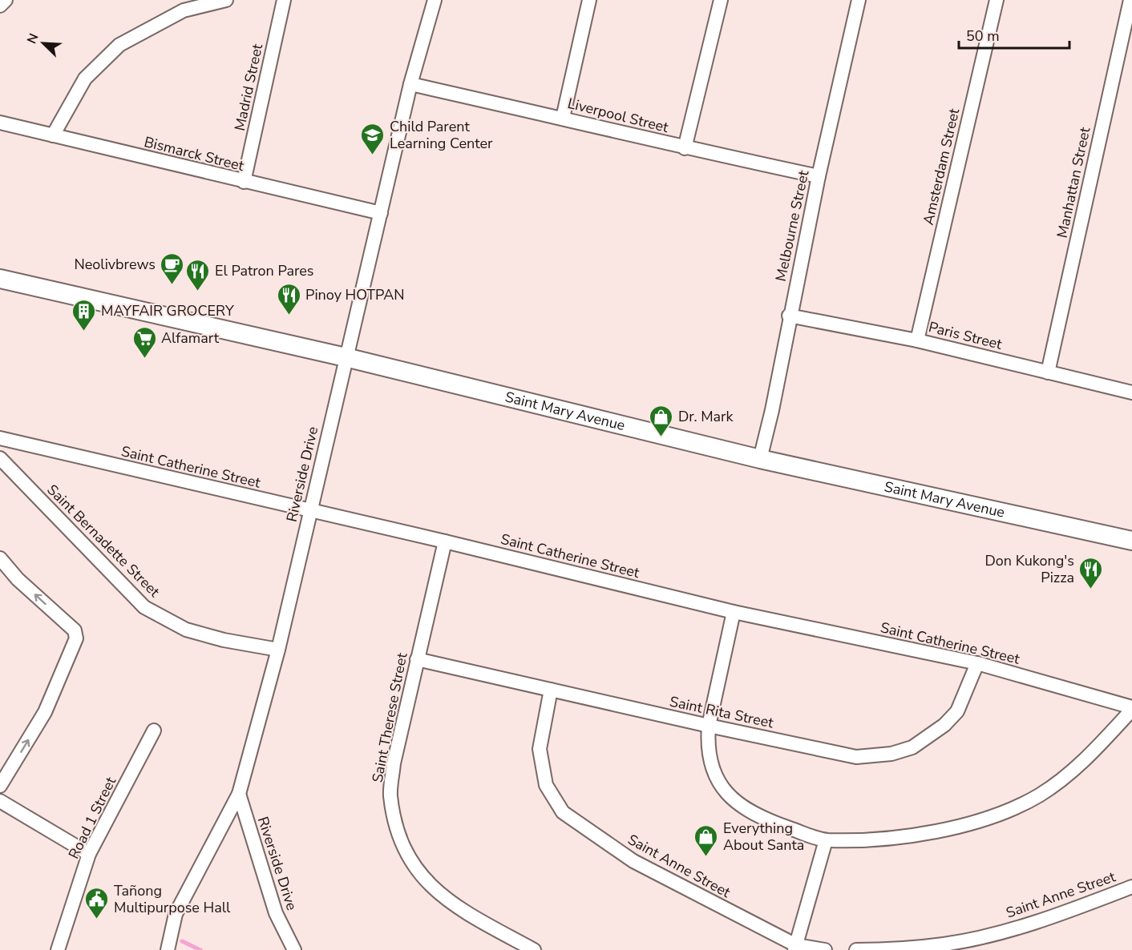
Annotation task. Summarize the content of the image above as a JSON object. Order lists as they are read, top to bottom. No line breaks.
{"streets":{"street":["Madrid Street","Liverpool Street","Bismarck Street","Amsterdam Street","Manhattan Street","Melbourne Street","Paris Street","Saint Mary Avenue","Saint Catherine Street","Riverside Drive","Saint Bernadette Street","Saint Rita Street","Saint Therese Street","Road 1 Street","Saint Anne Street"]},"crossings":[["Madrid Street","Bismarck Street"],["Liverpool Street","Melbourne Street"],["Liverpool Street","Riverside Drive"],["Bismarck Street","Riverside Drive"],["Amsterdam Street","Paris Street"],["Manhattan Street","Paris Street"],["Melbourne Street","Paris Street"],["Melbourne Street","Saint Mary Avenue"],["Saint Mary Avenue","Riverside Drive"],["Saint Catherine Street","Riverside Drive"],["Saint Catherine Street","Saint Rita Street"],["Saint Catherine Street","Saint Therese Street"],["Riverside Drive","Saint Bernadette Street"],["Saint Rita Street","Saint Therese Street"],["Saint Rita Street","Saint Anne Street"]],"places":{"school or university":["Child Parent Learning Center"],"cafe":["Neolivbrews"],"restaurant":["El Patron Pares","Pinoy HOTPAN","Don Kukong's Pizza"],"building":["MAYFAIR GROCERY"],"supermarket":["Alfamart"],"shop":["Dr. Mark","Everything About Santa"],"public building":["Tañong Multipurpose Hall"]},"scale_bar":"50 m","north":"top left"}
